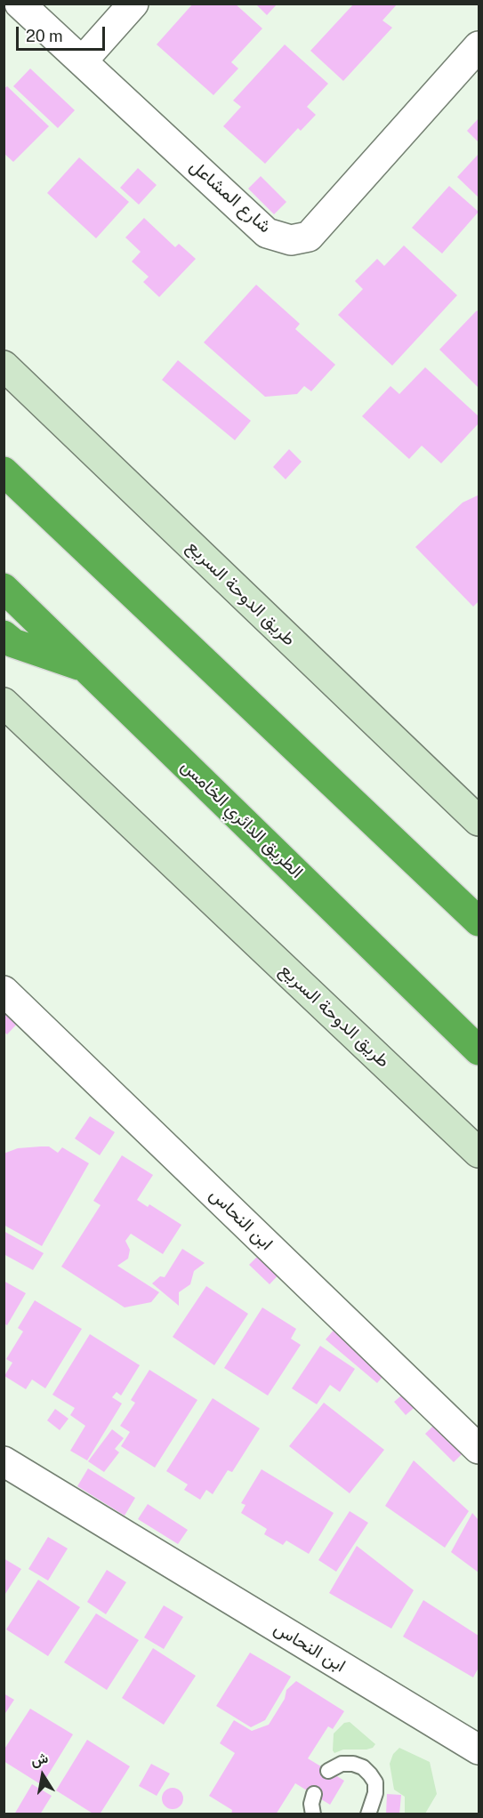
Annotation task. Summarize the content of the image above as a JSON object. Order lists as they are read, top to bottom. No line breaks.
{"streets":{"highway":["الطريق الدائري الخامس"],"street":["شارع المشاعل","طريق الدوحة السريع","ابن النحاس"]},"scale_bar":"20 m","north":"top"}
